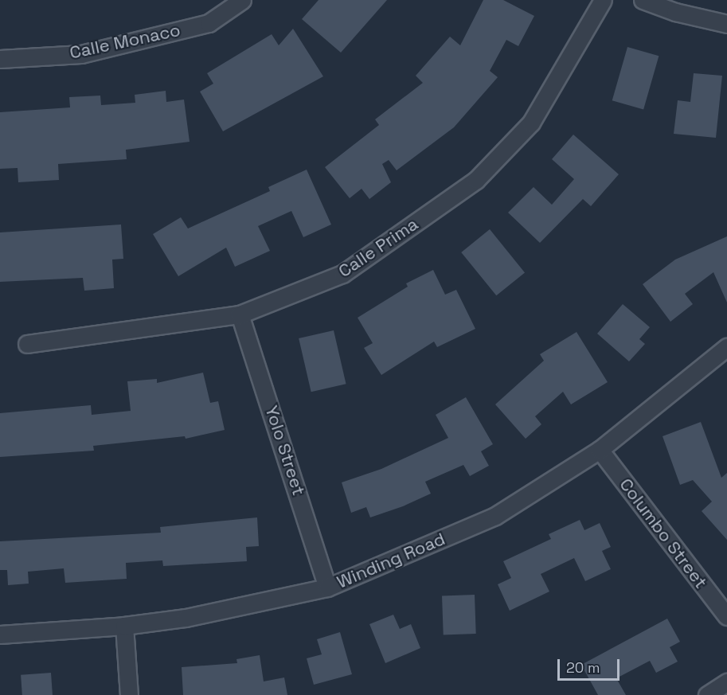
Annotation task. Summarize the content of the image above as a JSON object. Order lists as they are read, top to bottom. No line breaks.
{"streets":{"street":["Calle Monaco","Calle Prima","Yolo Street","Columbo Street","Winding Road"]},"crossings":[["Calle Prima","Yolo Street"],["Yolo Street","Winding Road"],["Columbo Street","Winding Road"]],"scale_bar":"20 m"}
